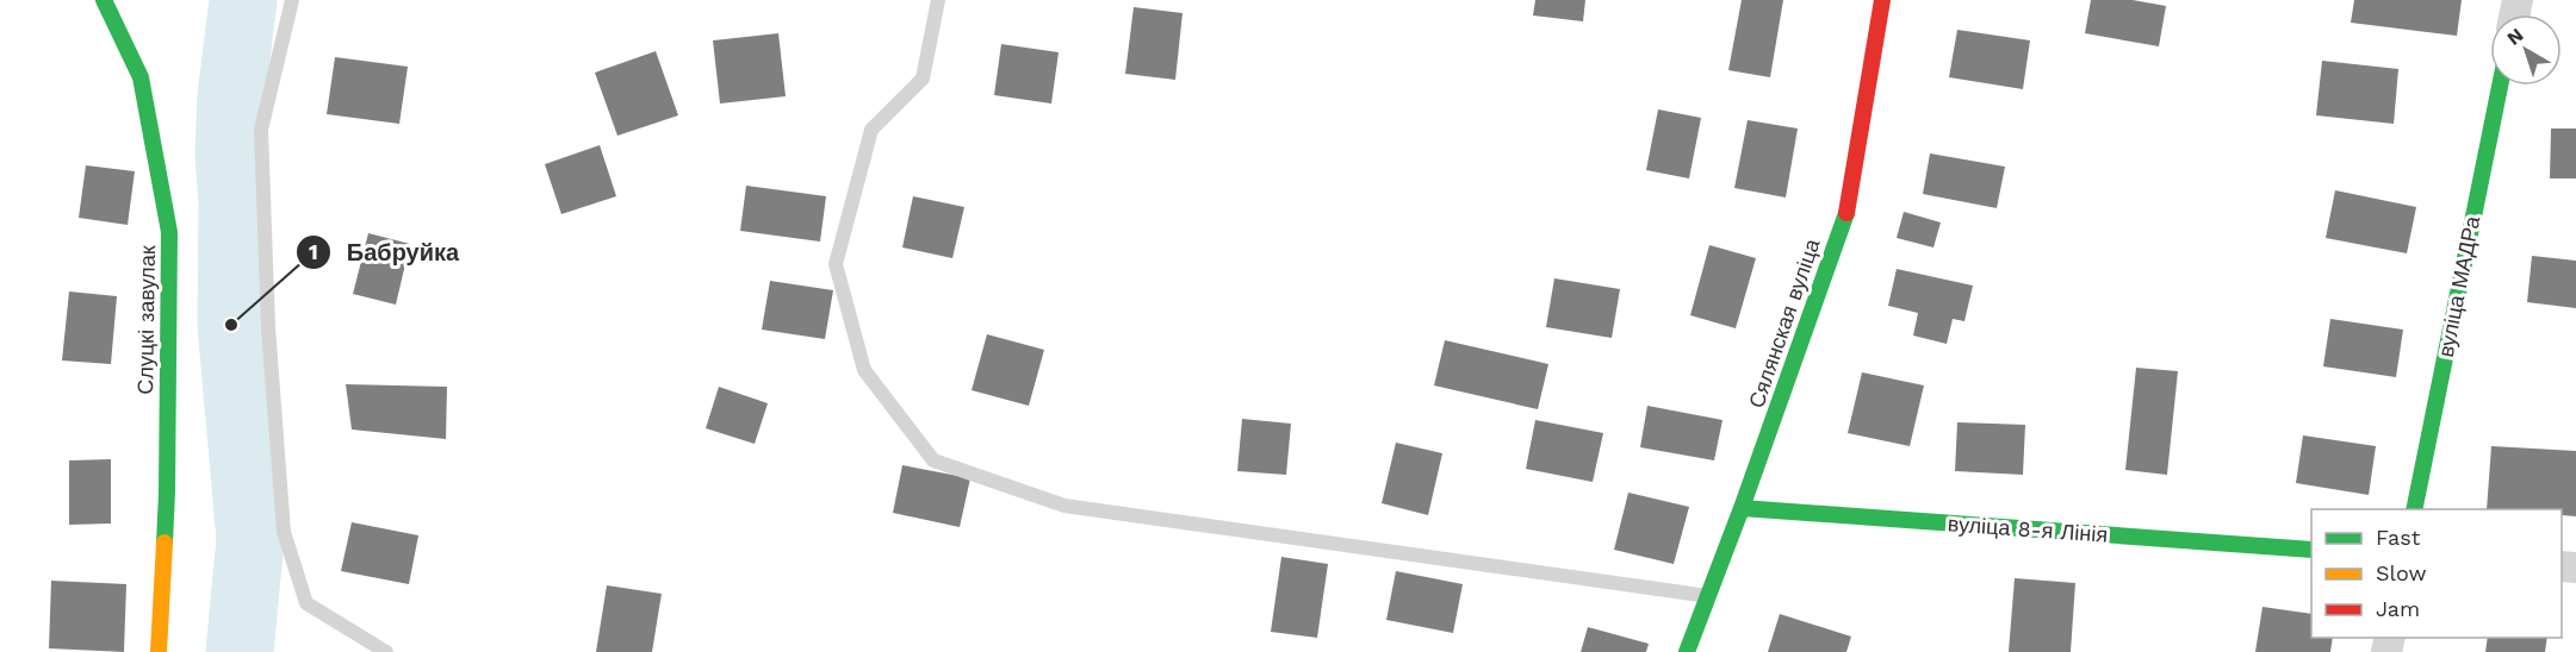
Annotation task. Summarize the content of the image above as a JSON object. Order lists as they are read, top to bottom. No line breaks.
{"streets":{"street":["вуліца МАДРа","Слуцкі завулак","Сялянская вуліца","вуліца 8-я Лінія"]},"crossings":[["Сялянская вуліца","вуліца 8-я Лінія"]],"places":["Бабруйка"],"legend":["Fast","Slow","Jam"],"north":"top left"}
